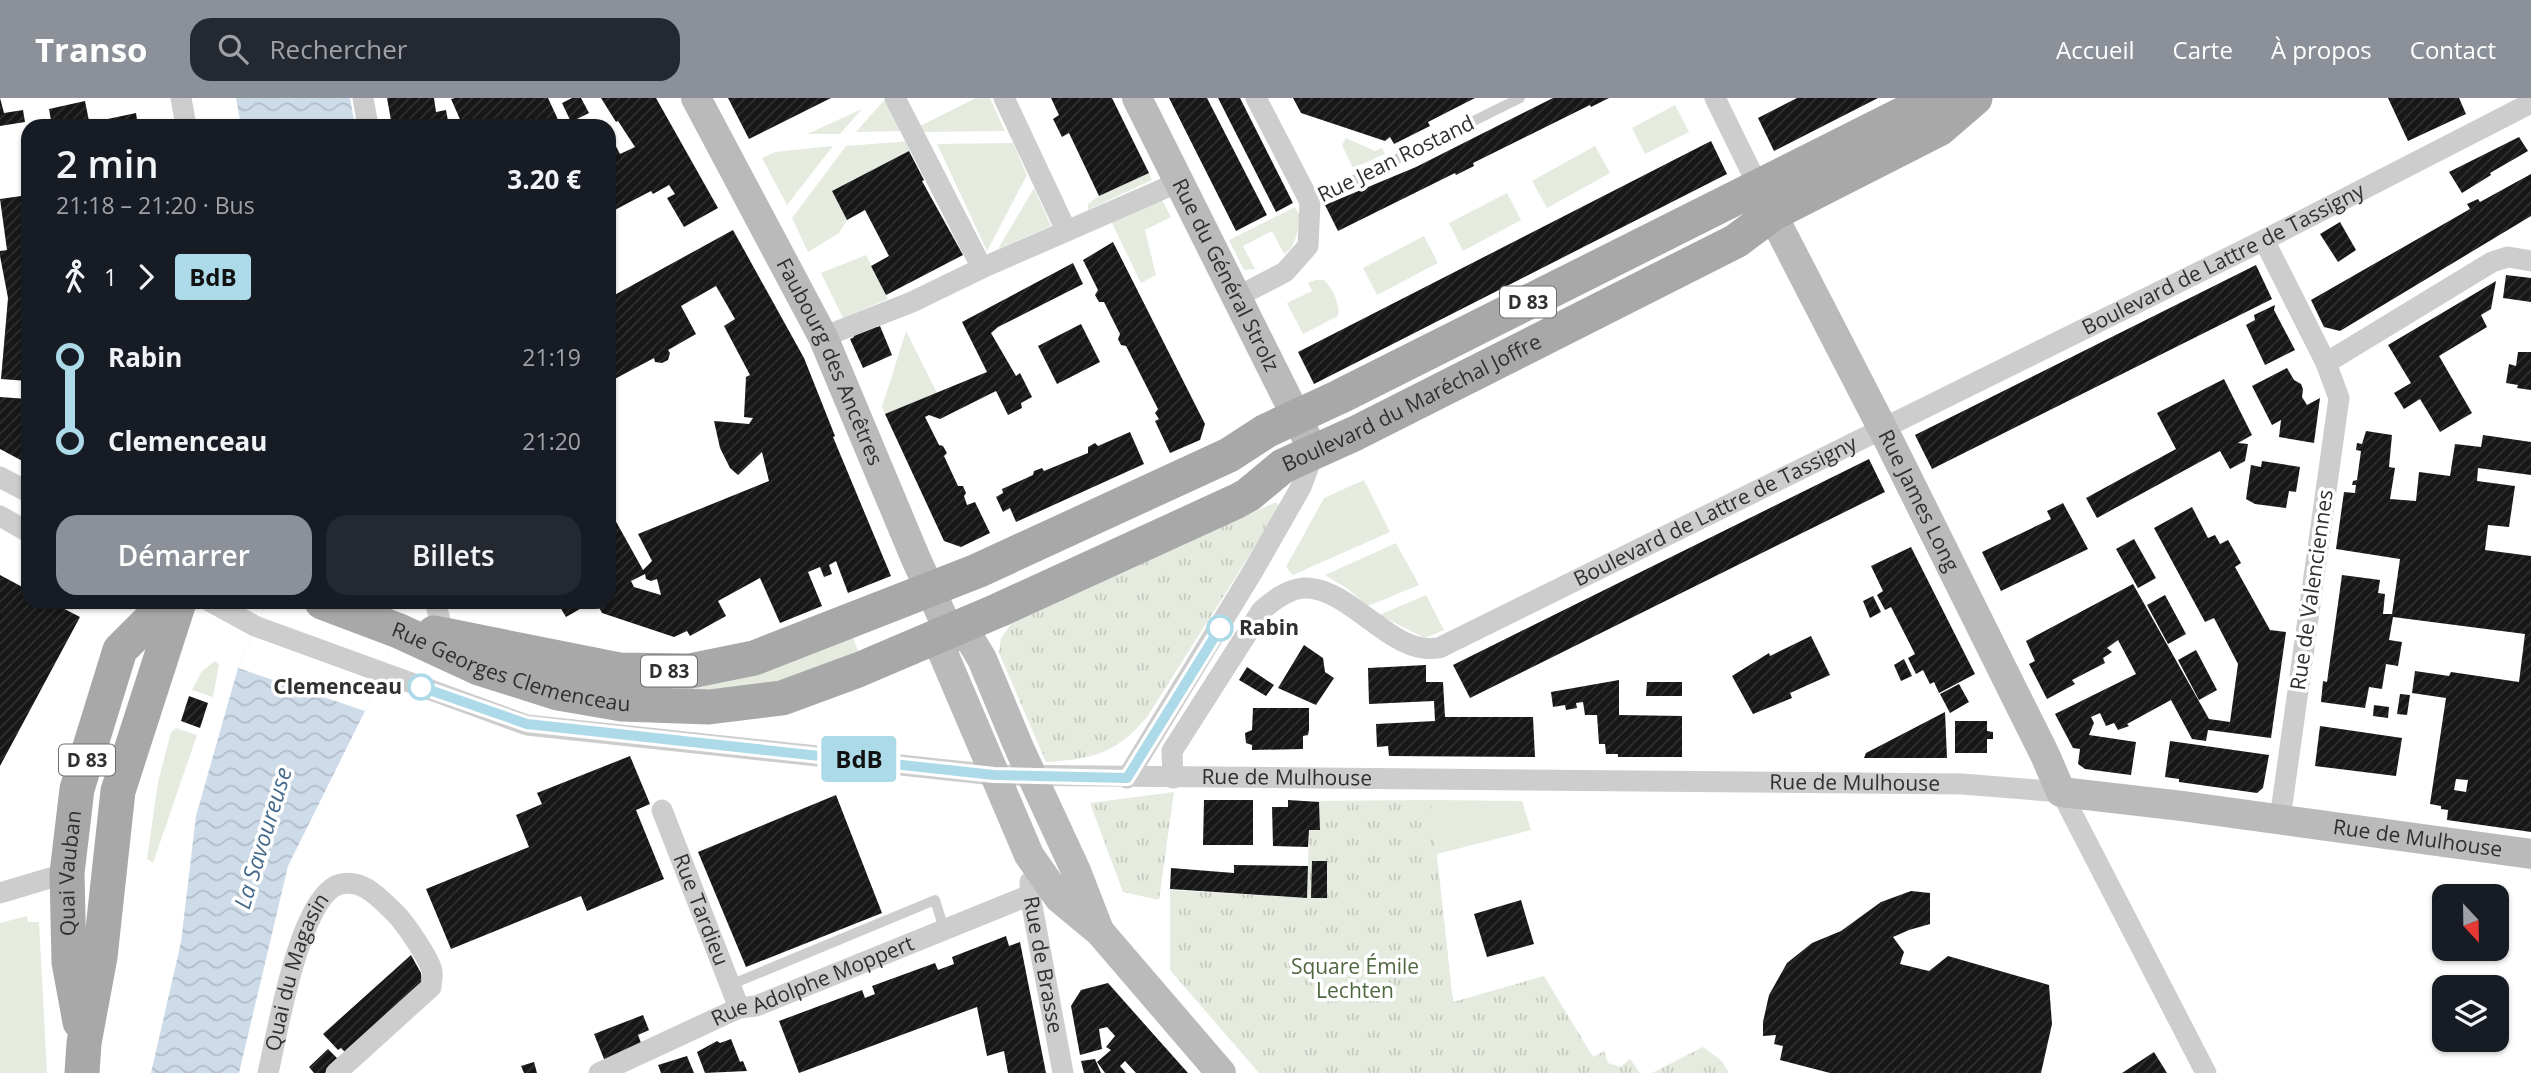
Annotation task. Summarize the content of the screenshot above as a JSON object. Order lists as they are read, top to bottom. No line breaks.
{"streets":{"main road":["Rue du Général Strolz","D 83","Faubourg des Ancêtres","Boulevard du Maréchal Joffre","Rue James Long","Rue Georges Clemenceau","Rue de Mulhouse","Quai Vauban"],"street":["Boulevard de Lattre de Tassigny","Rue de Valenciennes","Rue Tardieu","Rue de Brasse","Quai du Magasin","Rue Adolphe Moppert"],"lane":["Rue Jean Rostand"]},"crossings":[["Boulevard de Lattre de Tassigny","Rue James Long"],["Boulevard de Lattre de Tassigny","Rue de Valenciennes"],["Boulevard de Lattre de Tassigny","Rue de Mulhouse"],["Rue du Général Strolz","Boulevard du Maréchal Joffre"],["D 83","Rue Georges Clemenceau"],["Faubourg des Ancêtres","Boulevard du Maréchal Joffre"],["Faubourg des Ancêtres","Rue Georges Clemenceau"],["Faubourg des Ancêtres","Rue de Mulhouse"],["Faubourg des Ancêtres","Rue de Brasse"],["Boulevard du Maréchal Joffre","Rue James Long"],["Boulevard du Maréchal Joffre","Rue Georges Clemenceau"],["Rue James Long","Rue de Mulhouse"],["Rue de Valenciennes","Rue de Mulhouse"],["Rue Tardieu","Rue Adolphe Moppert"],["Rue de Brasse","Rue Adolphe Moppert"]],"water":["La Savoureuse"],"parks":["Square Émile Lechten"],"places":["Rabin","Clemenceau"],"lines":["bus line BdB"],"north":"bottom","page":{"header":"Transo","search":"Rechercher","nav":["Accueil","Carte","À propos","Contact"],"on_map":"BdB","heading":["2 min","21:18 – 21:20 · Bus","3.20 €"],"legs":["1","BdB"],"list":[{"name":"Rabin","value":"21:19"},{"name":"Clemenceau","value":"21:20"}],"buttons":["Démarrer","Billets"]}}
